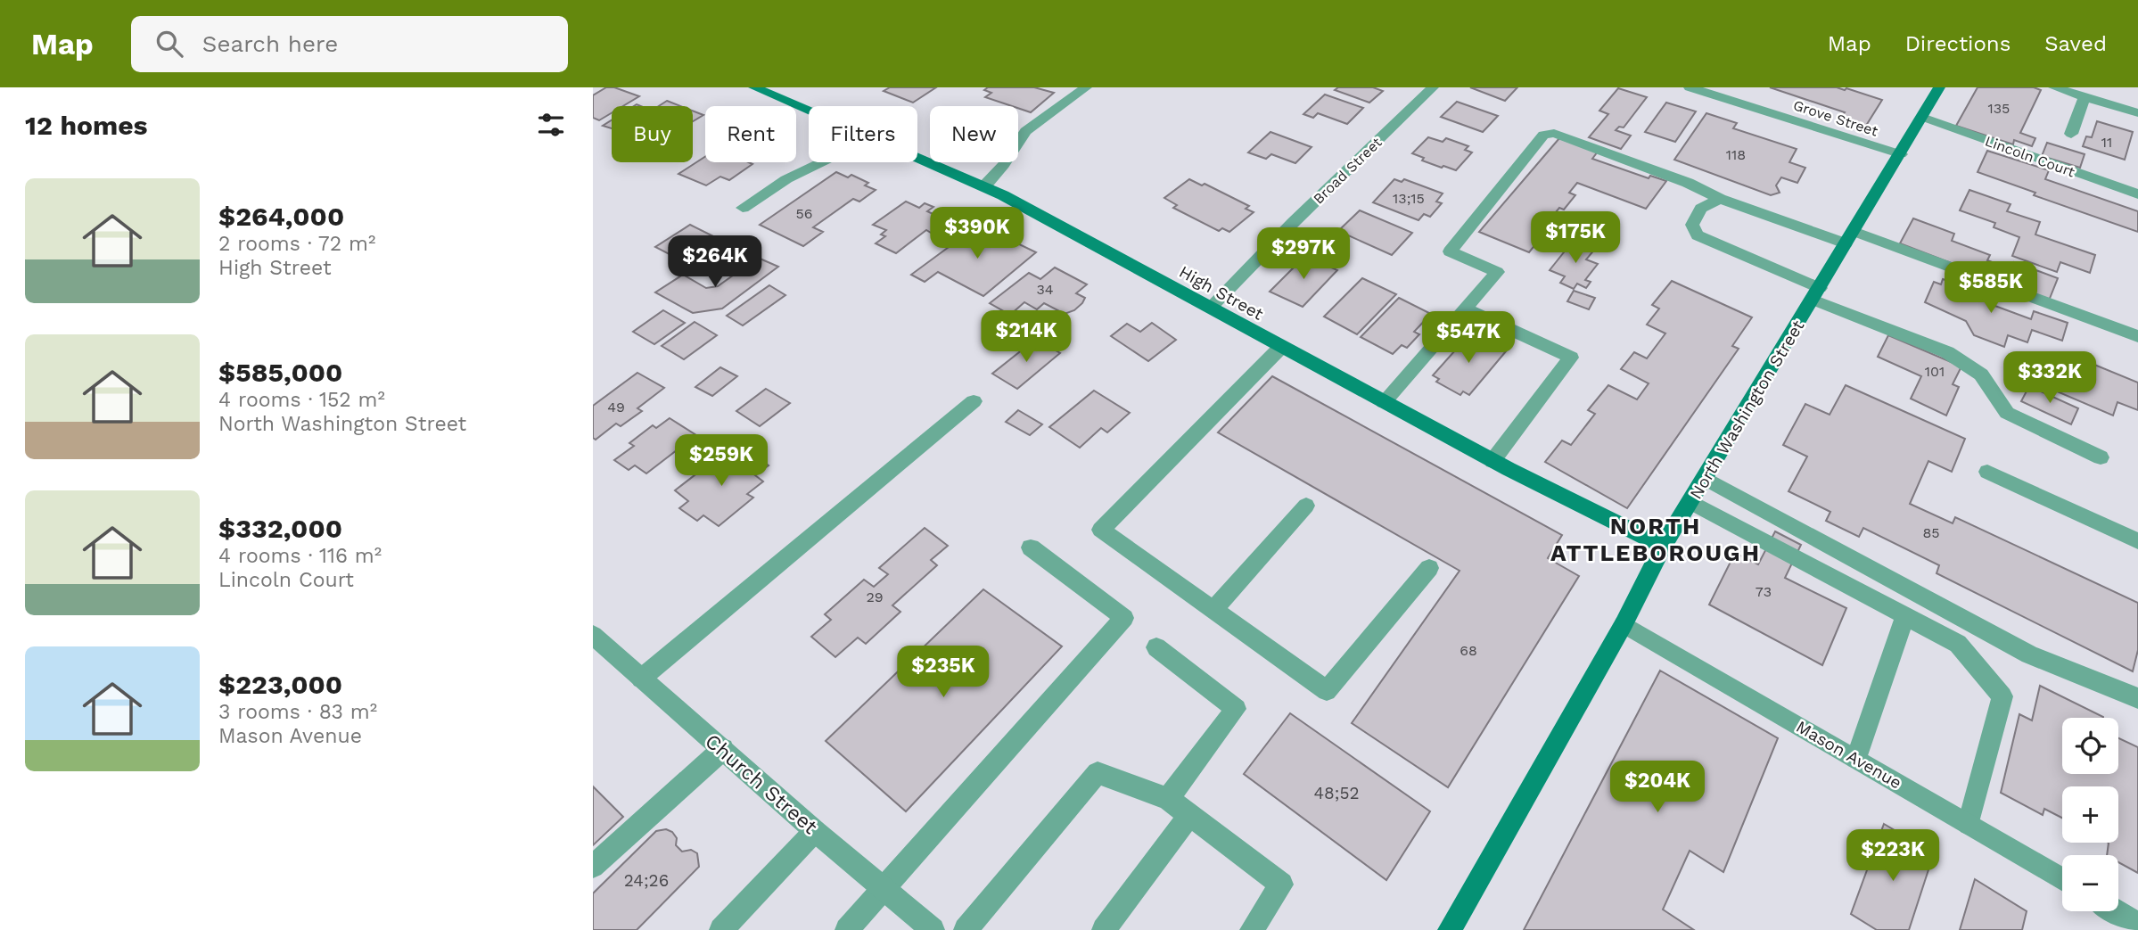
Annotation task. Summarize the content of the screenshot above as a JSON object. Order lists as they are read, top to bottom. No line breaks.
{"streets":{"street":["Grove Street","Lincoln Court","Broad Street","High Street","North Washington Street","Mason Avenue","Church Street"]},"crossings":[["Grove Street","North Washington Street"],["Lincoln Court","North Washington Street"],["Broad Street","High Street"],["High Street","North Washington Street"],["North Washington Street","Mason Avenue"]],"districts":["NORTH ATTLEBOROUGH"],"house_numbers":["135","11","118","13;15","56","34","101","49","85","73","29","68","48;52","24;26"],"page":{"header":"Map","search":"Search here","nav":["Map","Directions","Saved"],"heading":"12 homes","chip":["Buy","Rent","Filters","New"],"list":[{"name":"$264,000","note":"2 rooms · 72 m² · High Street"},{"name":"$585,000","note":"4 rooms · 152 m² · North Washington Street"},{"name":"$332,000","note":"4 rooms · 116 m² · Lincoln Court"},{"name":"$223,000","note":"3 rooms · 83 m² · Mason Avenue"}],"price":["$390K","$175K","$297K","$264K","$585K","$214K","$547K","$332K","$259K","$235K","$204K","$223K"],"map_buttons":["+","−"]}}
